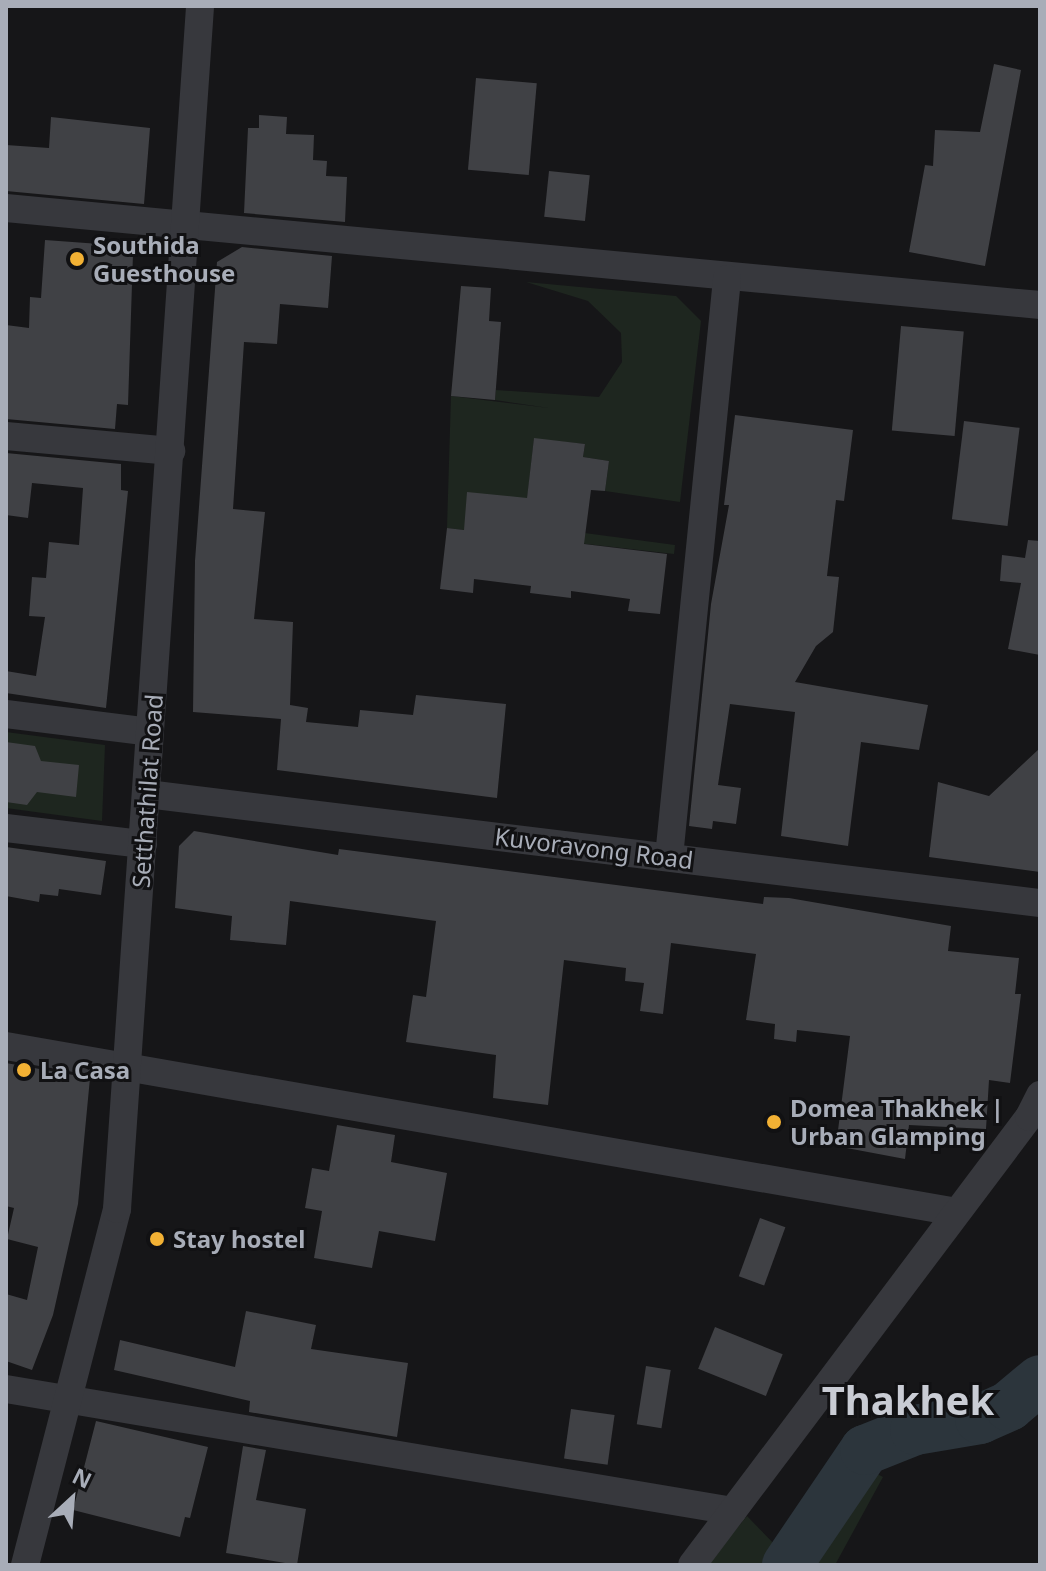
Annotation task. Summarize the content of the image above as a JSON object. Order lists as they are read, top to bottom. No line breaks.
{"streets":{"street":["Setthathilat Road","Kuvoravong Road"]},"crossings":[["Setthathilat Road","Kuvoravong Road"]],"districts":["Thakhek"],"places":["Southida Guesthouse","La Casa","Domea Thakhek | Urban Glamping","Stay hostel"],"north":"top right"}
